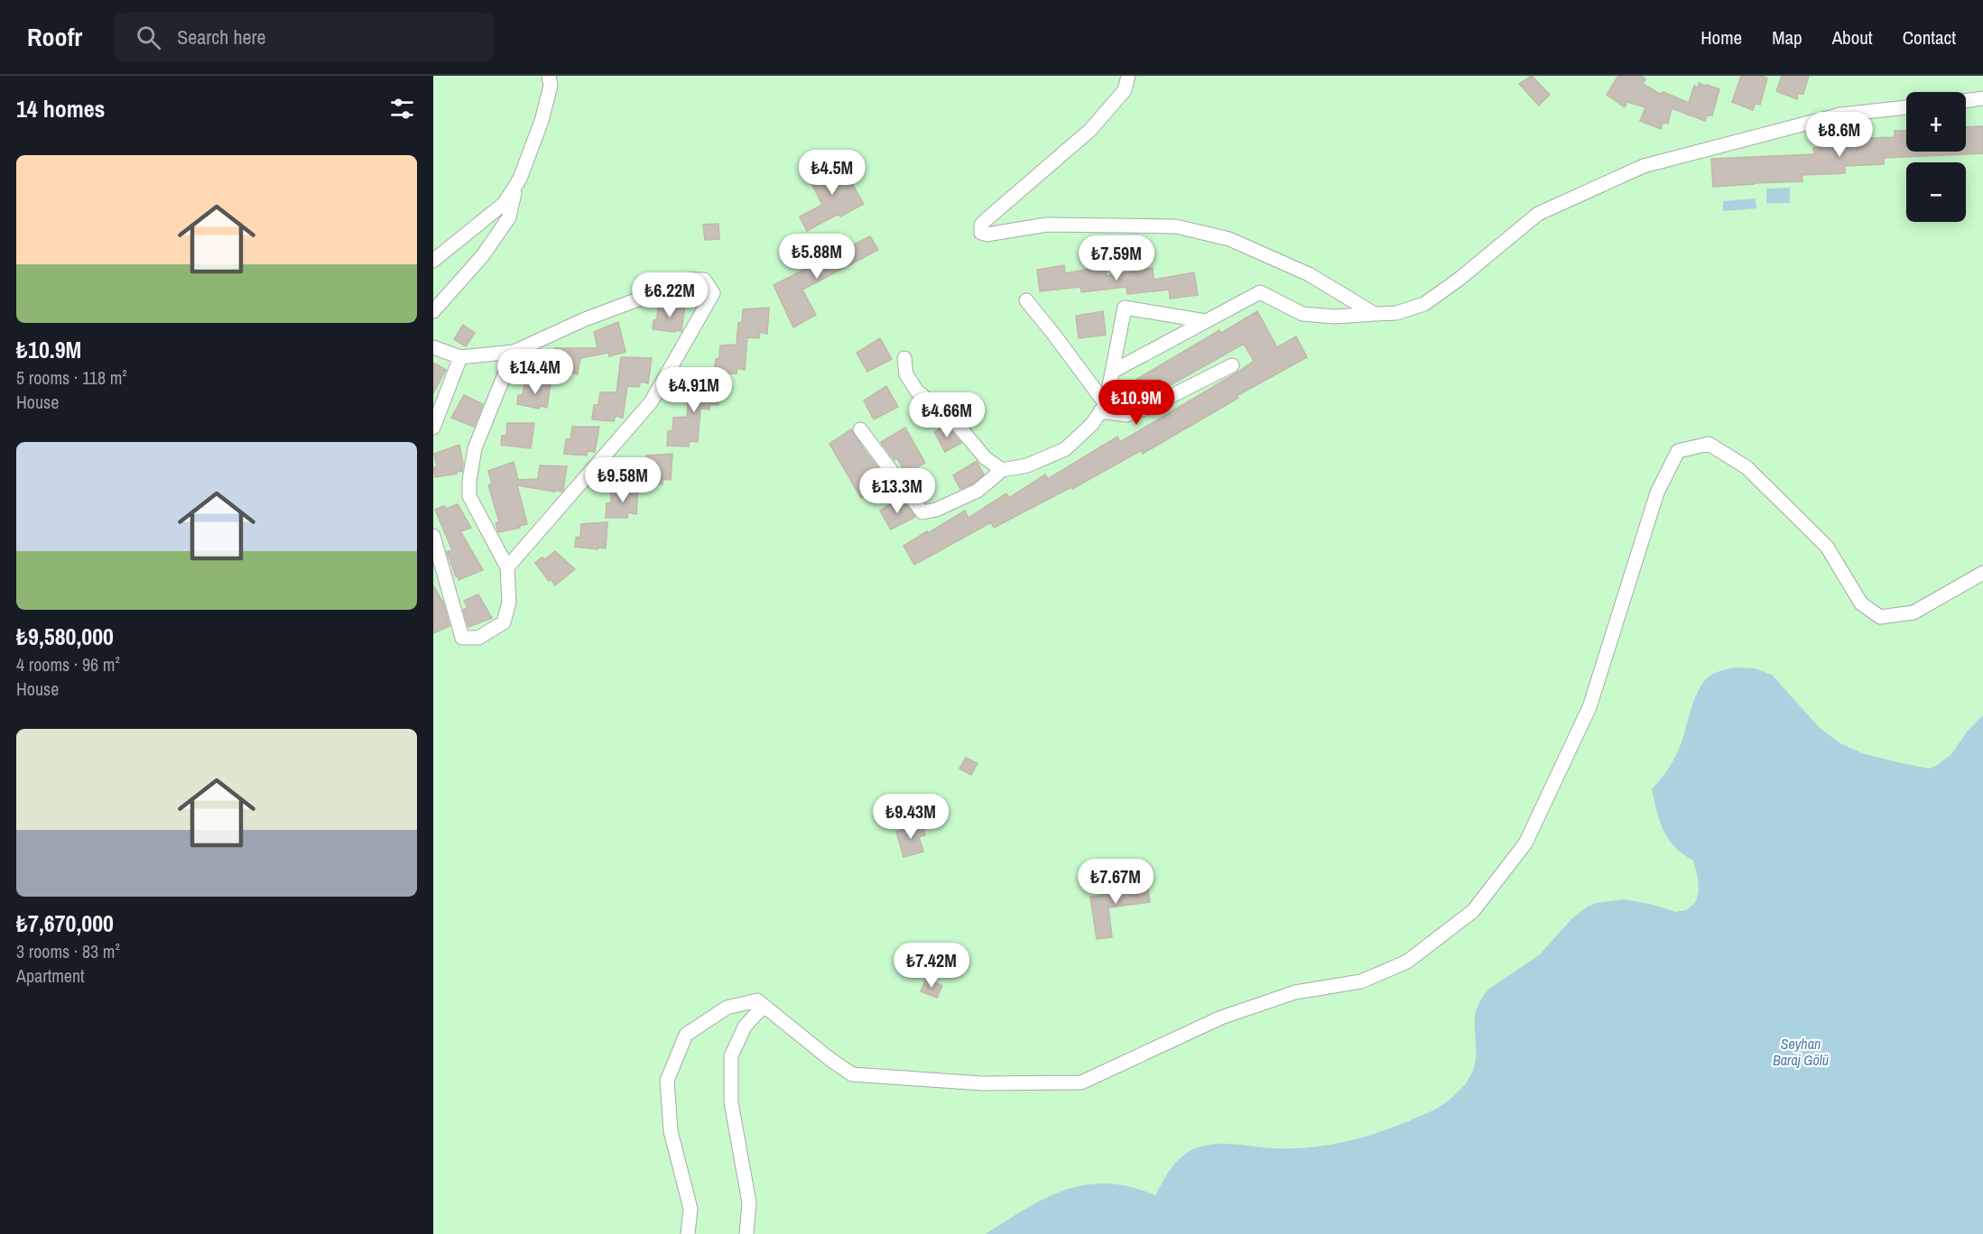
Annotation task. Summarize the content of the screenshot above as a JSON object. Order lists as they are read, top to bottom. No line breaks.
{"water":["Seyhan Baraj Gölü"],"page":{"header":"Roofr","search":"Search here","nav":["Home","Map","About","Contact"],"heading":"14 homes","map_buttons":["+","−"],"price":["₺8.6M","₺4.5M","₺5.88M","₺7.59M","₺6.22M","₺14.4M","₺4.91M","₺10.9M","₺4.66M","₺9.58M","₺13.3M","₺9.43M","₺7.67M","₺7.42M"],"list":[{"name":"₺10.9M","note":"5 rooms · 118 m² · House"},{"name":"₺9,580,000","note":"4 rooms · 96 m² · House"},{"name":"₺7,670,000","note":"3 rooms · 83 m² · Apartment"}]}}
